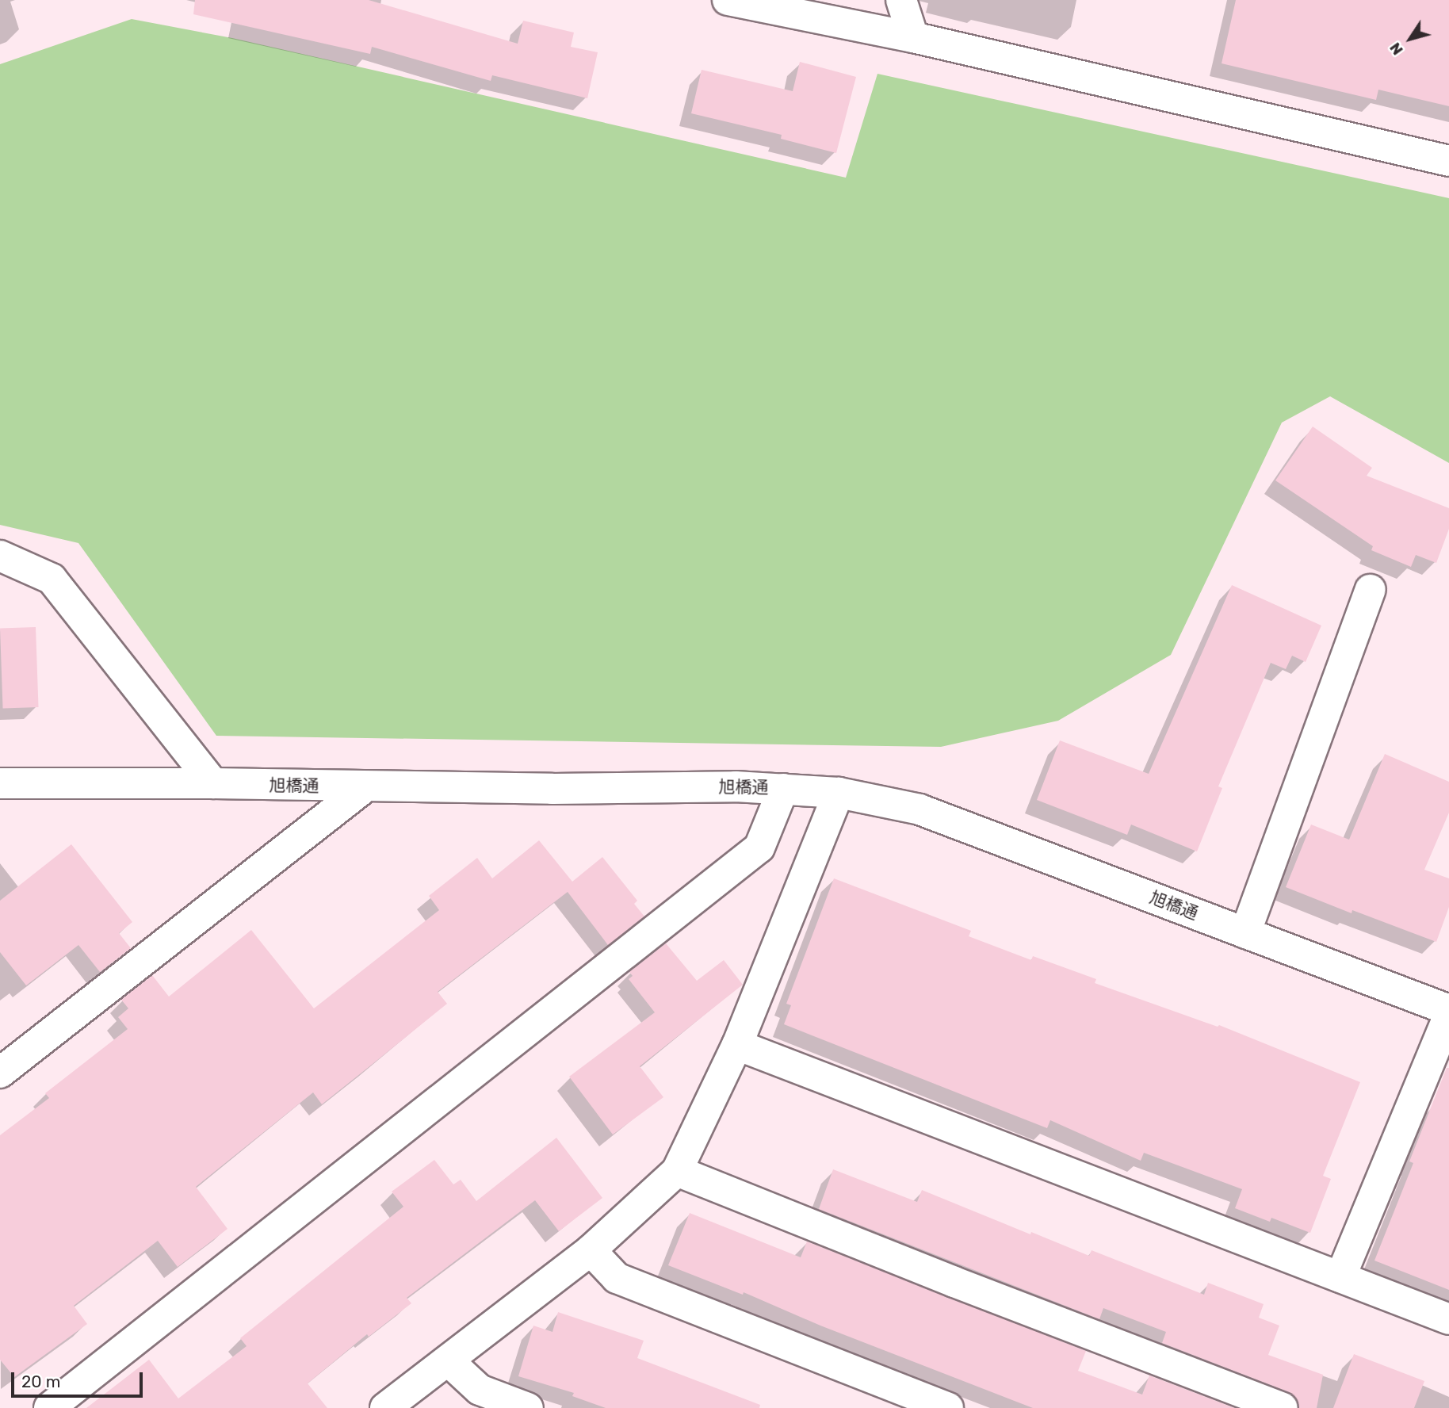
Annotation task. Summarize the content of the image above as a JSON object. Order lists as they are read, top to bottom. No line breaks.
{"streets":{"street":["旭橋通"]},"scale_bar":"20 m","north":"bottom left"}
